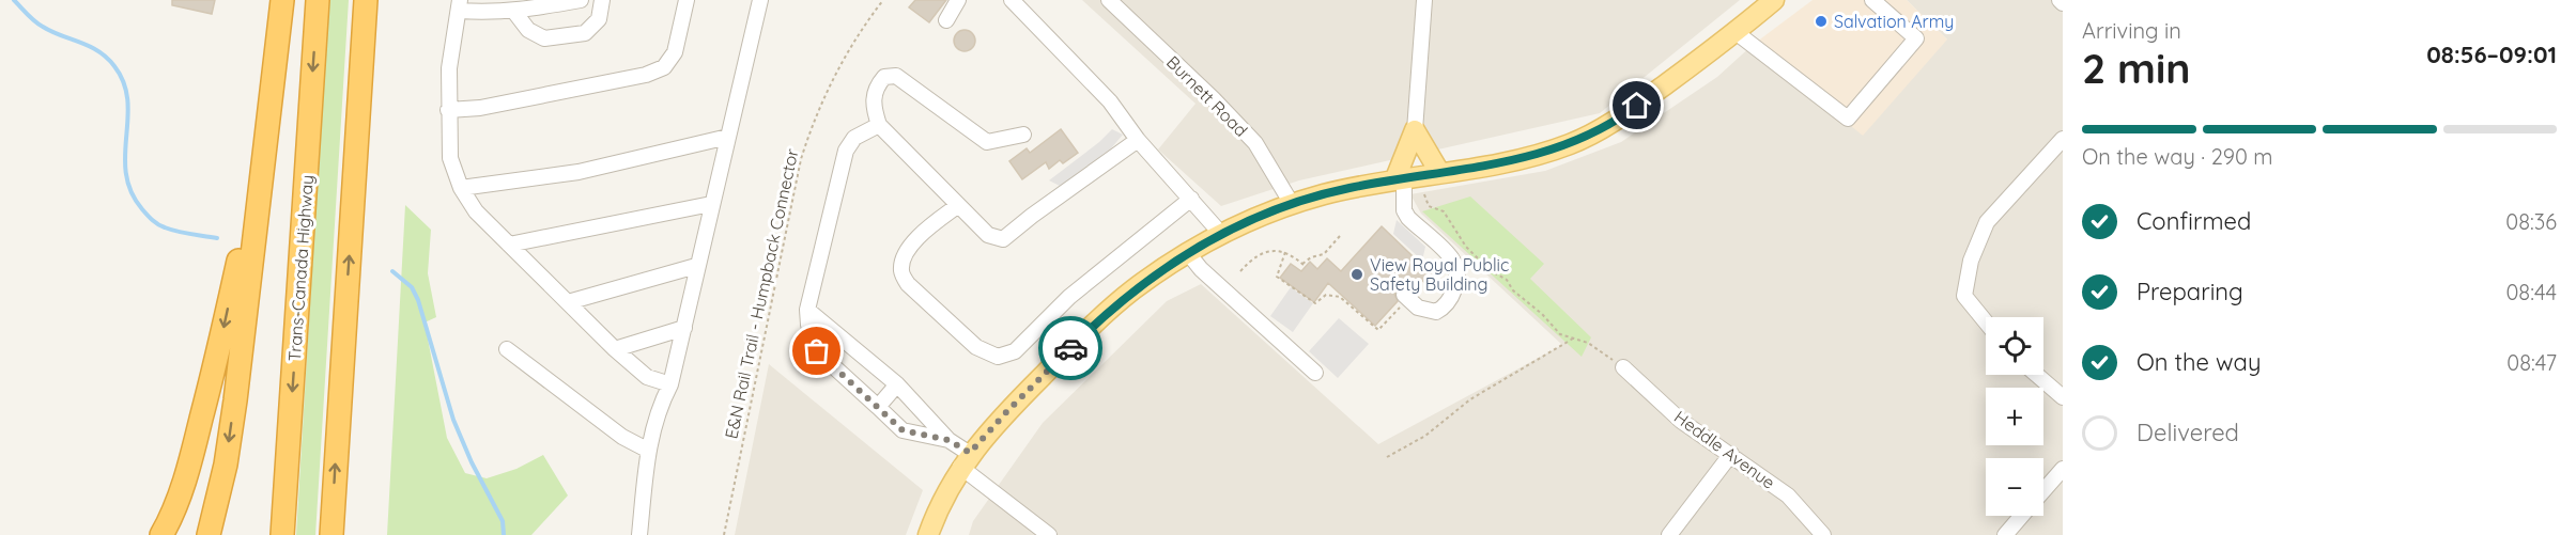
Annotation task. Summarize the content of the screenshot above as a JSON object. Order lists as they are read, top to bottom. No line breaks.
{"streets":{"highway":["Trans-Canada Highway"],"street":["Burnett Road","Heddle Avenue"],"path":["E&N Rail Trail - Humpback Connector"]},"places":["Salvation Army","View Royal Public Safety Building"],"page":{"heading":["2 min","Arriving in","08:56–09:01"],"bar":"On the way · 290 m","list":[["Confirmed","08:36"],["Preparing","08:44"],["On the way","08:47"],"Delivered"],"map_buttons":["+","−"]}}
